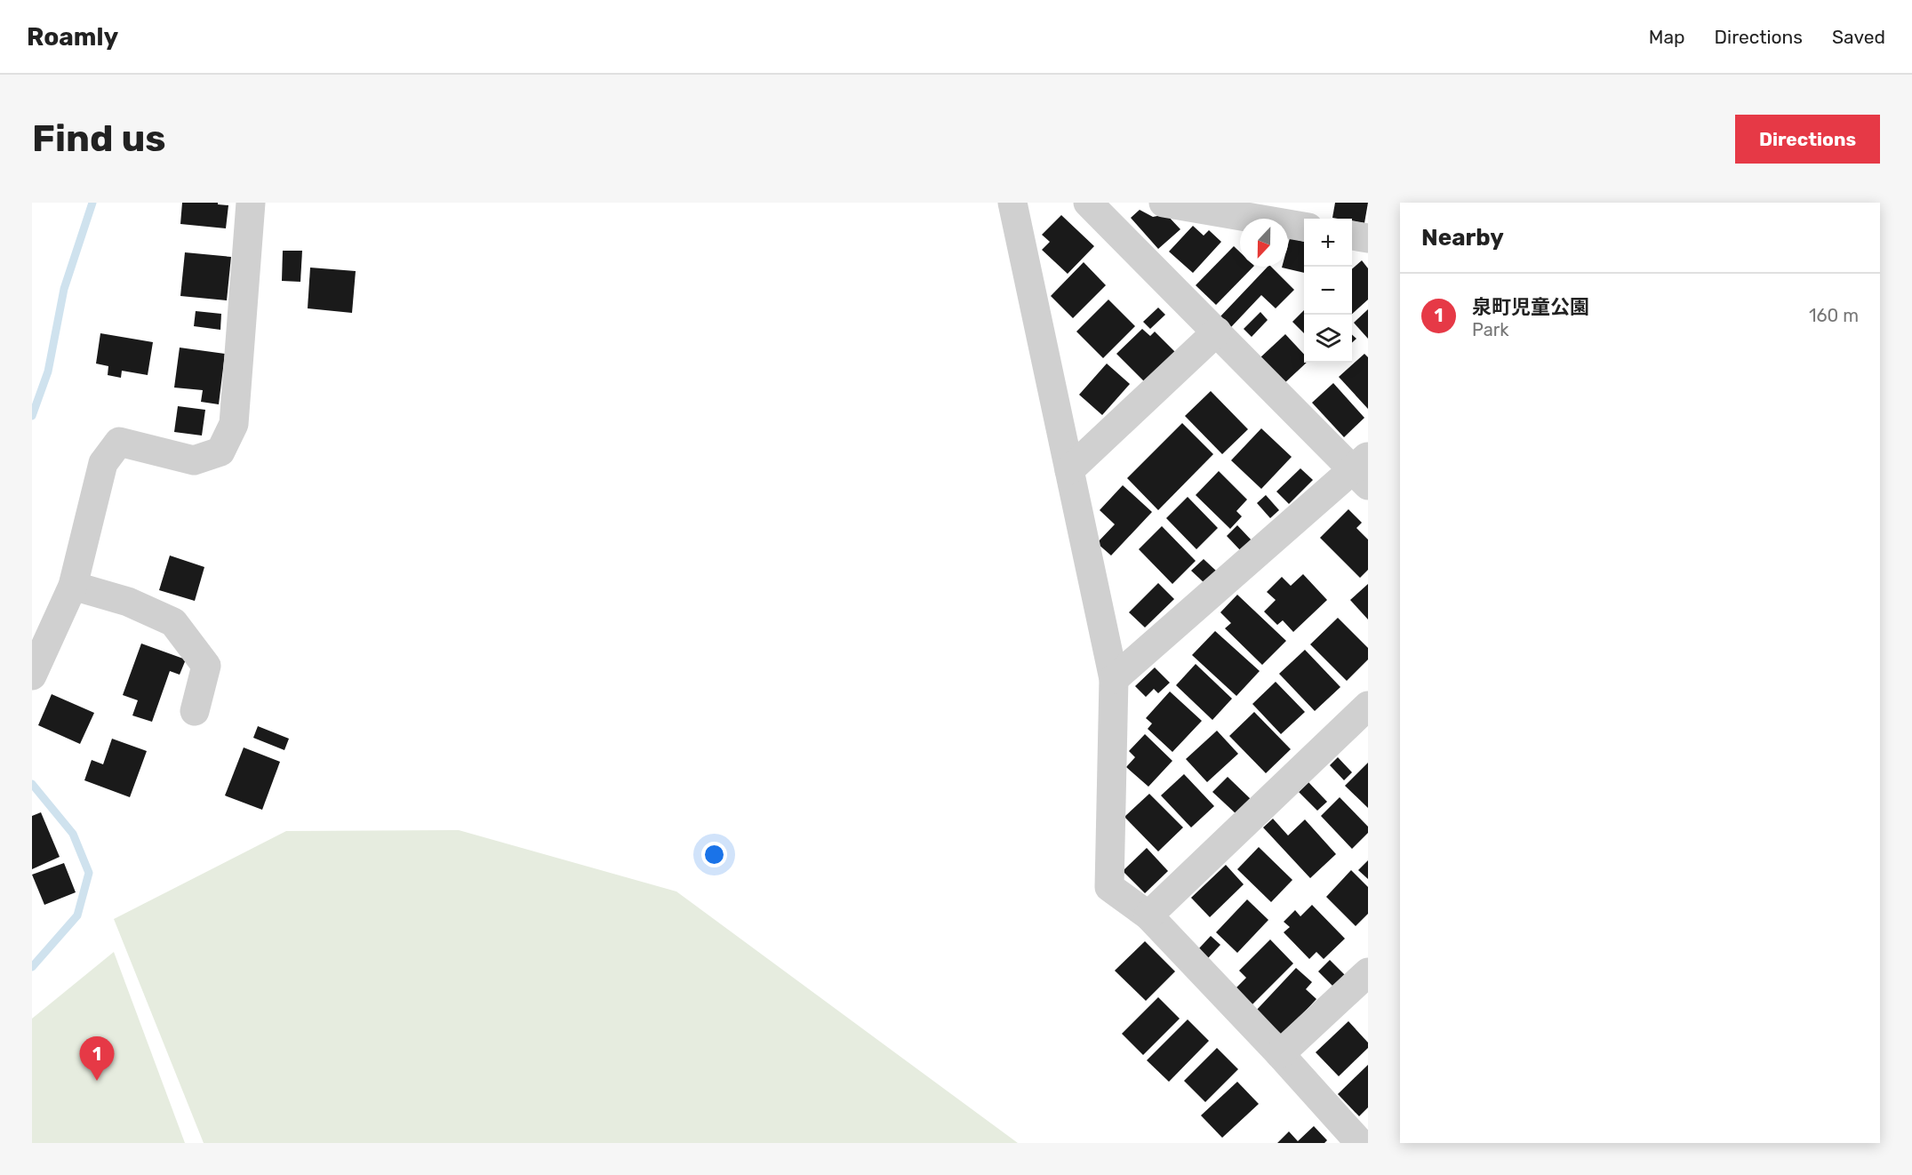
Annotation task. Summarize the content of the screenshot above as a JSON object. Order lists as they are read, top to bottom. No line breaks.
{"north":"bottom","page":{"header":"Roamly","nav":["Map","Directions","Saved"],"buttons":"Directions","title":"Find us","heading":"Nearby","map_buttons":["+","−"],"list":[{"mark":"1","name":"泉町児童公園","note":"Park","value":"160 m"}],"pins":"1"}}
